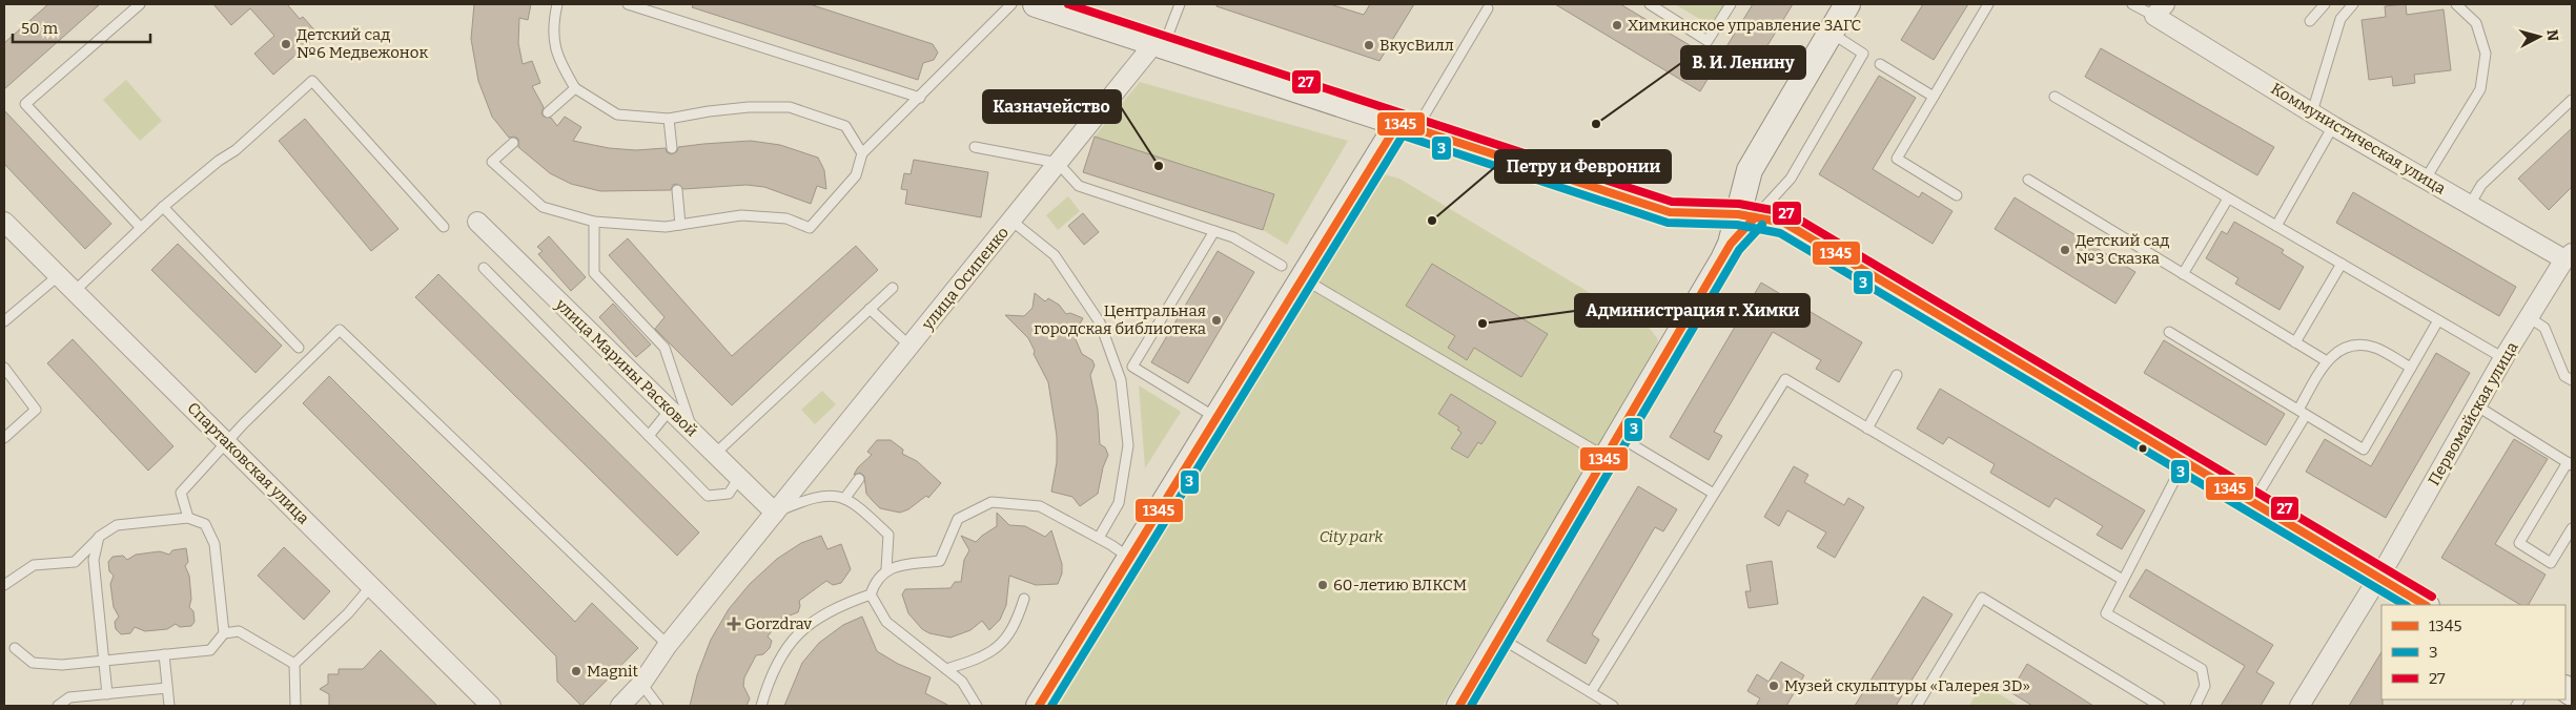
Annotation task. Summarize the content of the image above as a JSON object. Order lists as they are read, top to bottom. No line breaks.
{"streets":{"street":["Коммунистическая улица","улица Осипенко","улица Марины Расковой","Первомайская улица","Спартаковская улица"]},"crossings":[["Коммунистическая улица","Первомайская улица"],["улица Осипенко","улица Марины Расковой"]],"parks":["City park"],"places":{"other":["Химкинское управление ЗАГС","Детский сад №6 Медвежонок","ВкусВилл","В. И. Ленину","Казначейство","Петру и Февронии","Детский сад №3 Сказка","Центральная городская библиотека","Администрация г. Химки","60-летию ВЛКСМ","Magnit","Музей скульптуры «Галерея 3D»"],"health":["Gorzdrav"]},"lines":["transit line 27","transit line 1345","transit line 3"],"legend":["1345","3","27"],"scale_bar":"50 m","north":"right"}
